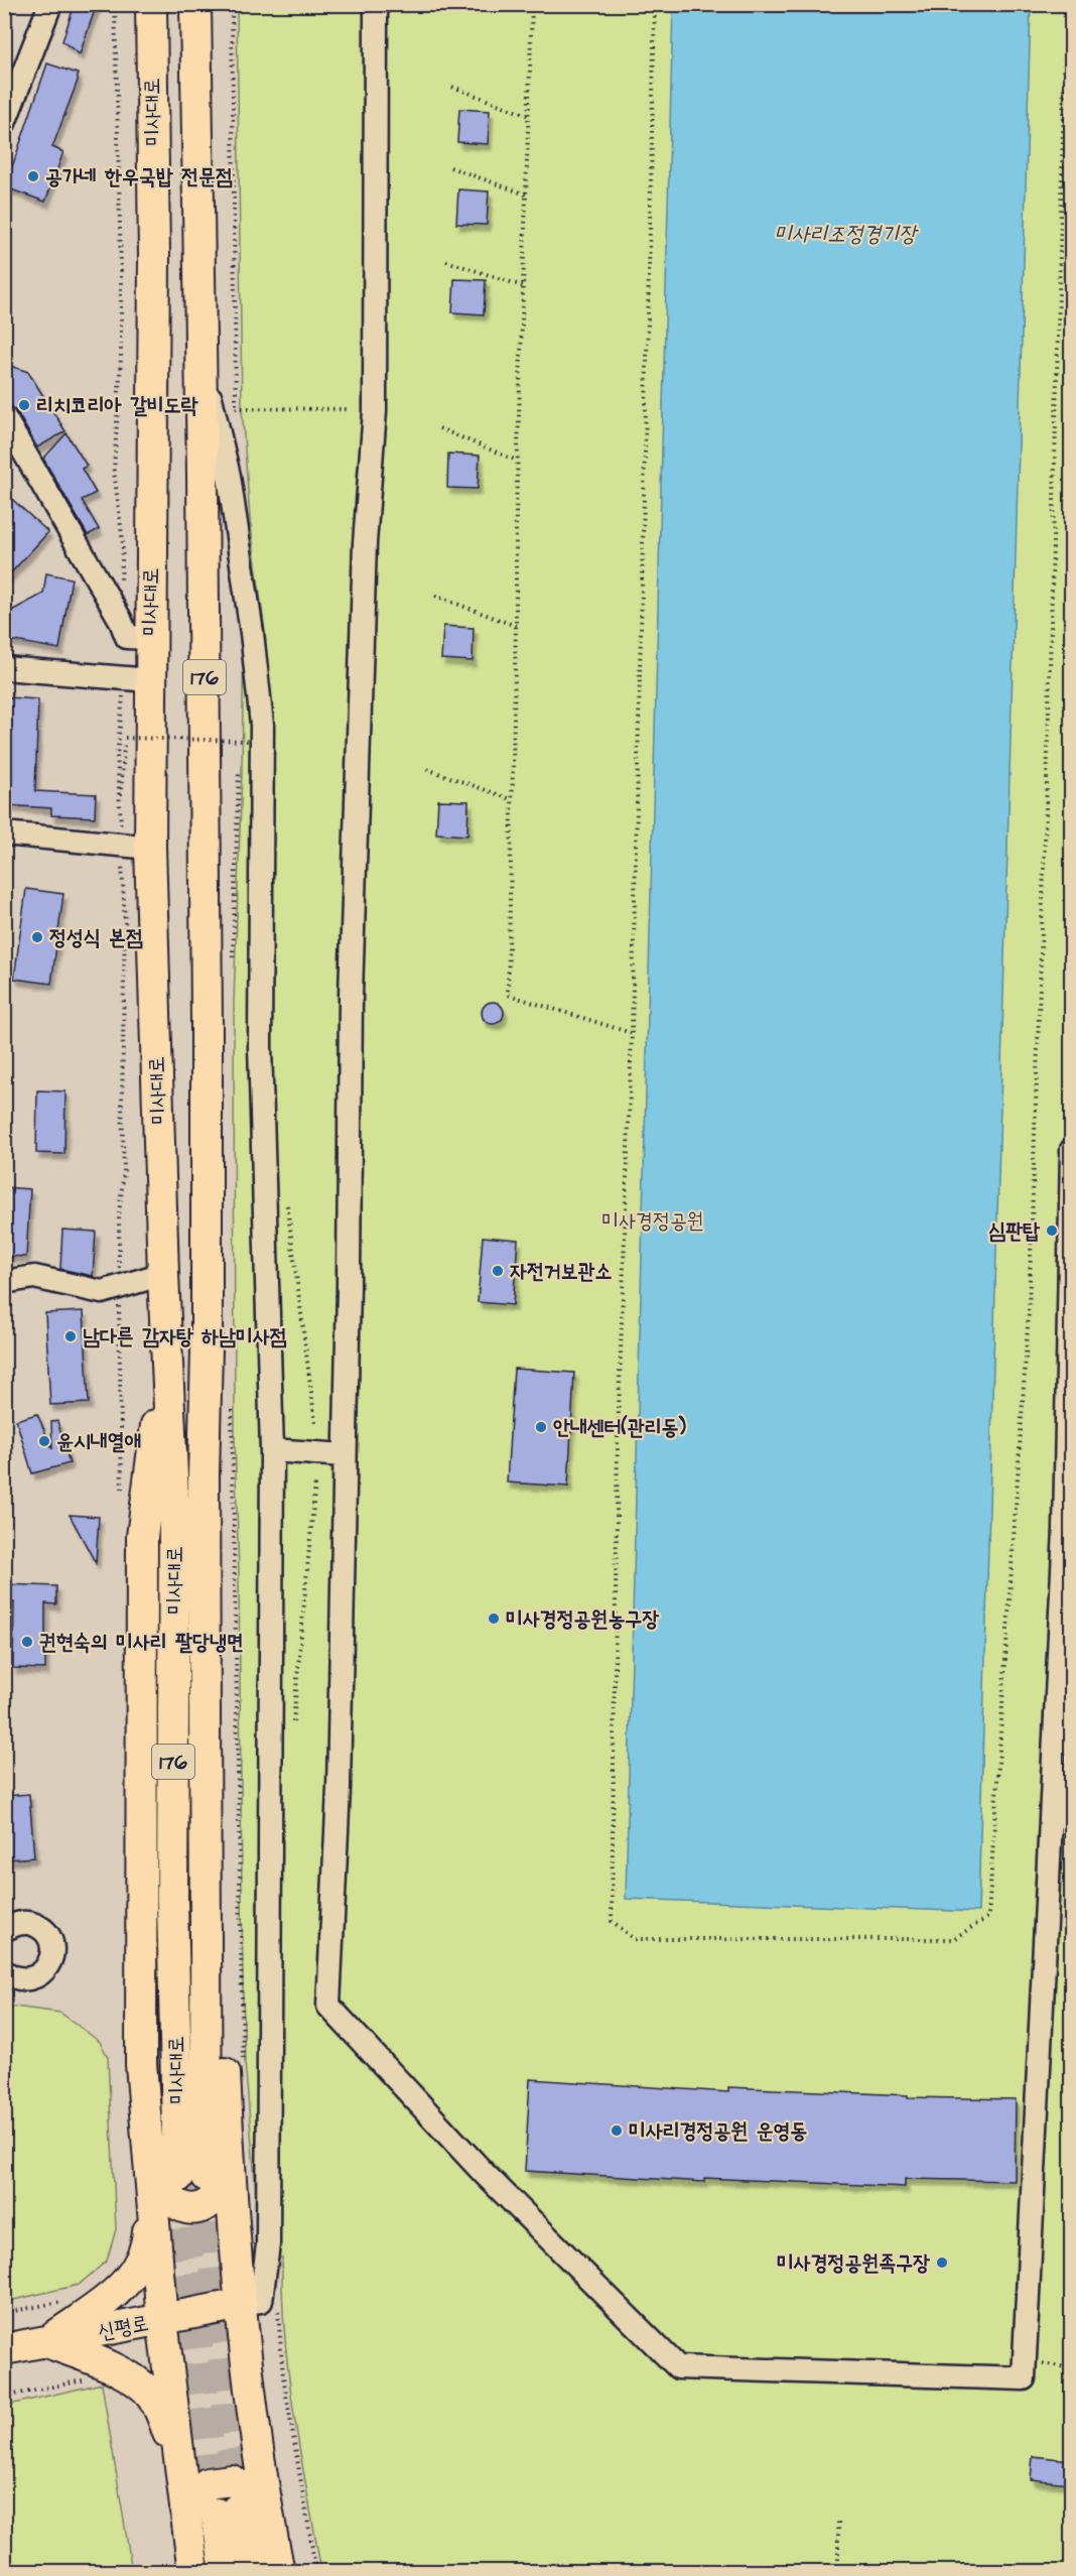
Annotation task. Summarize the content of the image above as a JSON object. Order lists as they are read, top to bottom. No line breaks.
{"streets":{"main road":["미사대로","176","신평로"]},"crossings":[["미사대로","176"]],"water":["미사리조정경기장"],"parks":["미사경정공원"],"places":["공가네 한우국밥 전문점","리치코리아 갈비도락","정성식 본점","심판탑","자전거보관소","남다른 감자탕 하남미사점","안내센터(관리동)","윤시내열애","미사경정공원농구장","권현숙의 미사리 팔당냉면","미사리경정공원 운영동","미사경정공원족구장"]}
